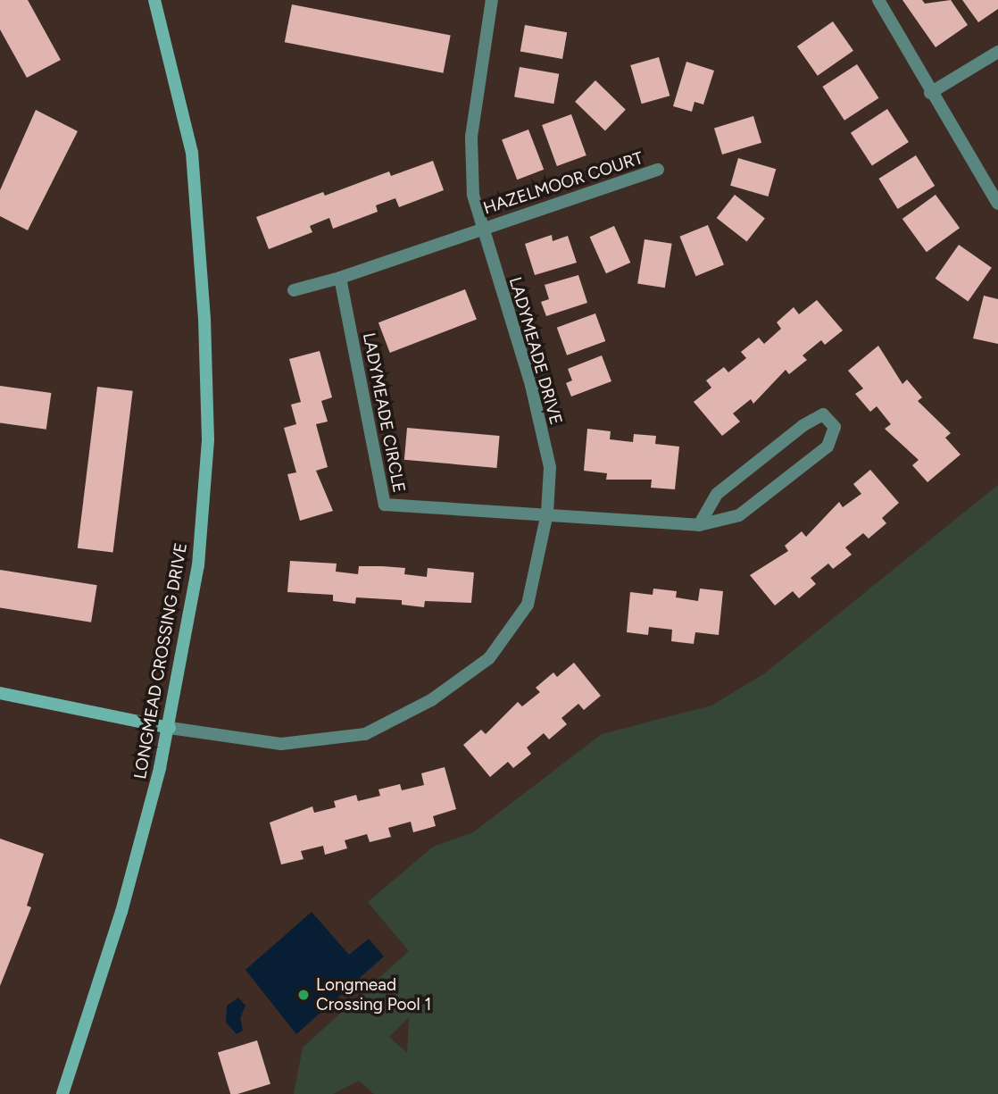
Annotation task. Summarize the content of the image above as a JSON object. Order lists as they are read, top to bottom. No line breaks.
{"streets":{"street":["HAZELMOOR COURT","LADYMEADE DRIVE","LADYMEADE CIRCLE","LONGMEAD CROSSING DRIVE"]},"crossings":[["HAZELMOOR COURT","LADYMEADE DRIVE"],["LADYMEADE DRIVE","LADYMEADE CIRCLE"],["LADYMEADE DRIVE","LONGMEAD CROSSING DRIVE"]],"places":["Longmead Crossing Pool 1"]}
